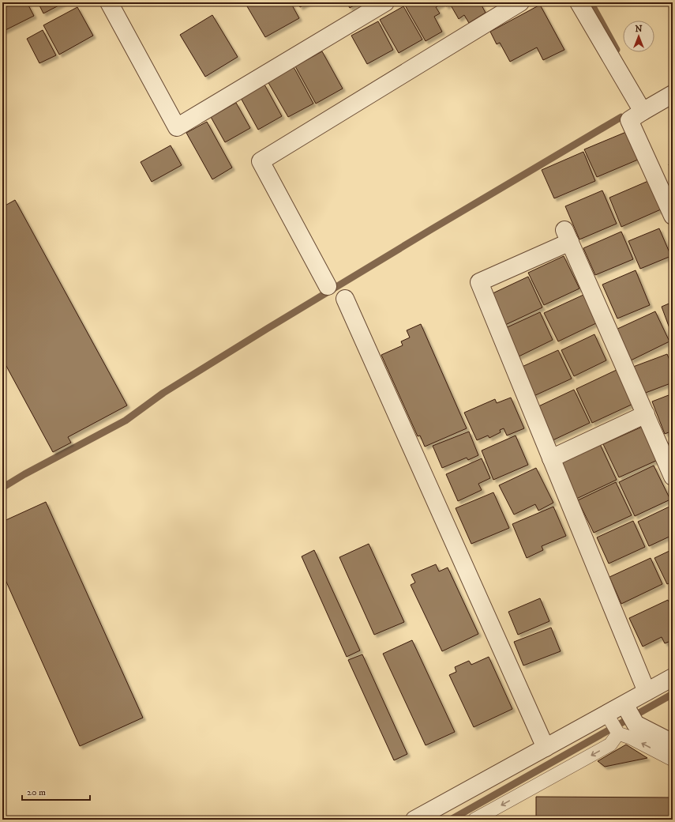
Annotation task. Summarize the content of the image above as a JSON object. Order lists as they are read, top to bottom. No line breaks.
{"scale_bar":"20 m","north":"top"}
